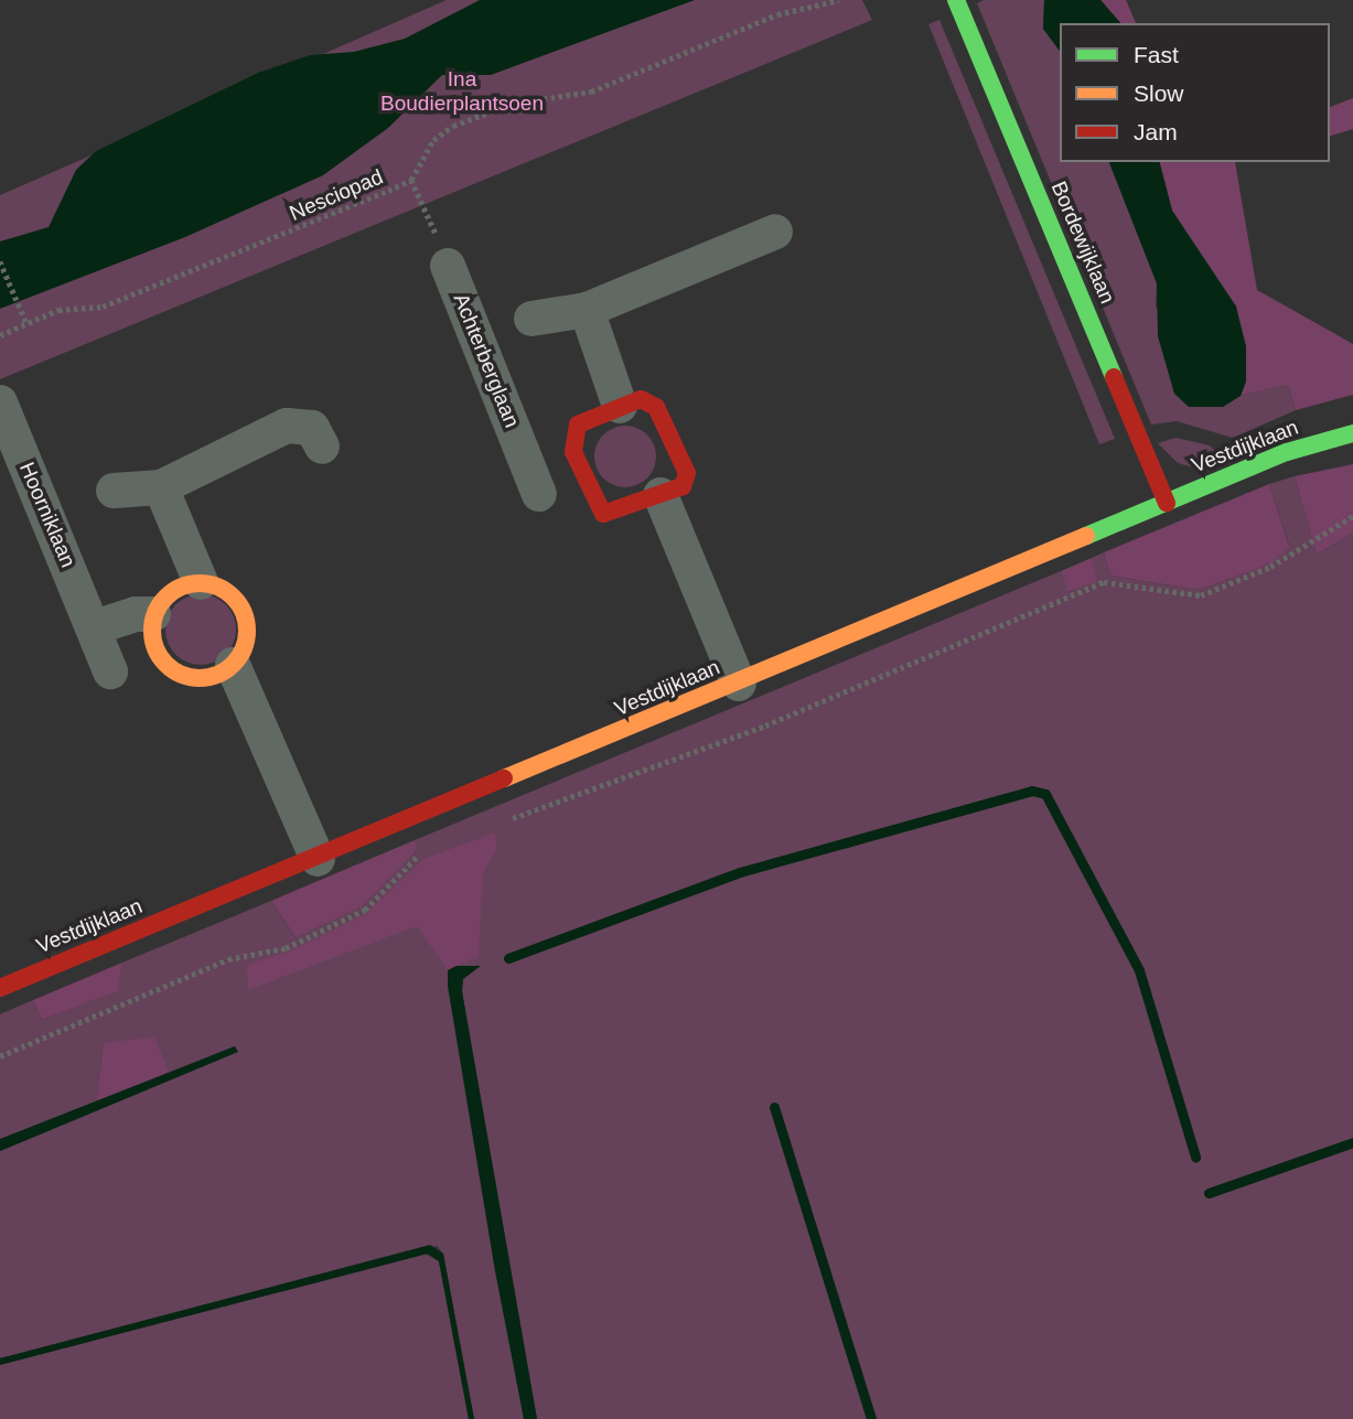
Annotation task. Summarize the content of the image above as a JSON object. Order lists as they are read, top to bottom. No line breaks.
{"streets":{"street":["Bordewijklaan","Achterberglaan","Vestdijklaan","Hoorniklaan"],"path":["Nesciopad"]},"crossings":[["Bordewijklaan","Vestdijklaan"]],"parks":["Ina Boudierplantsoen"],"legend":["Fast","Slow","Jam"]}
